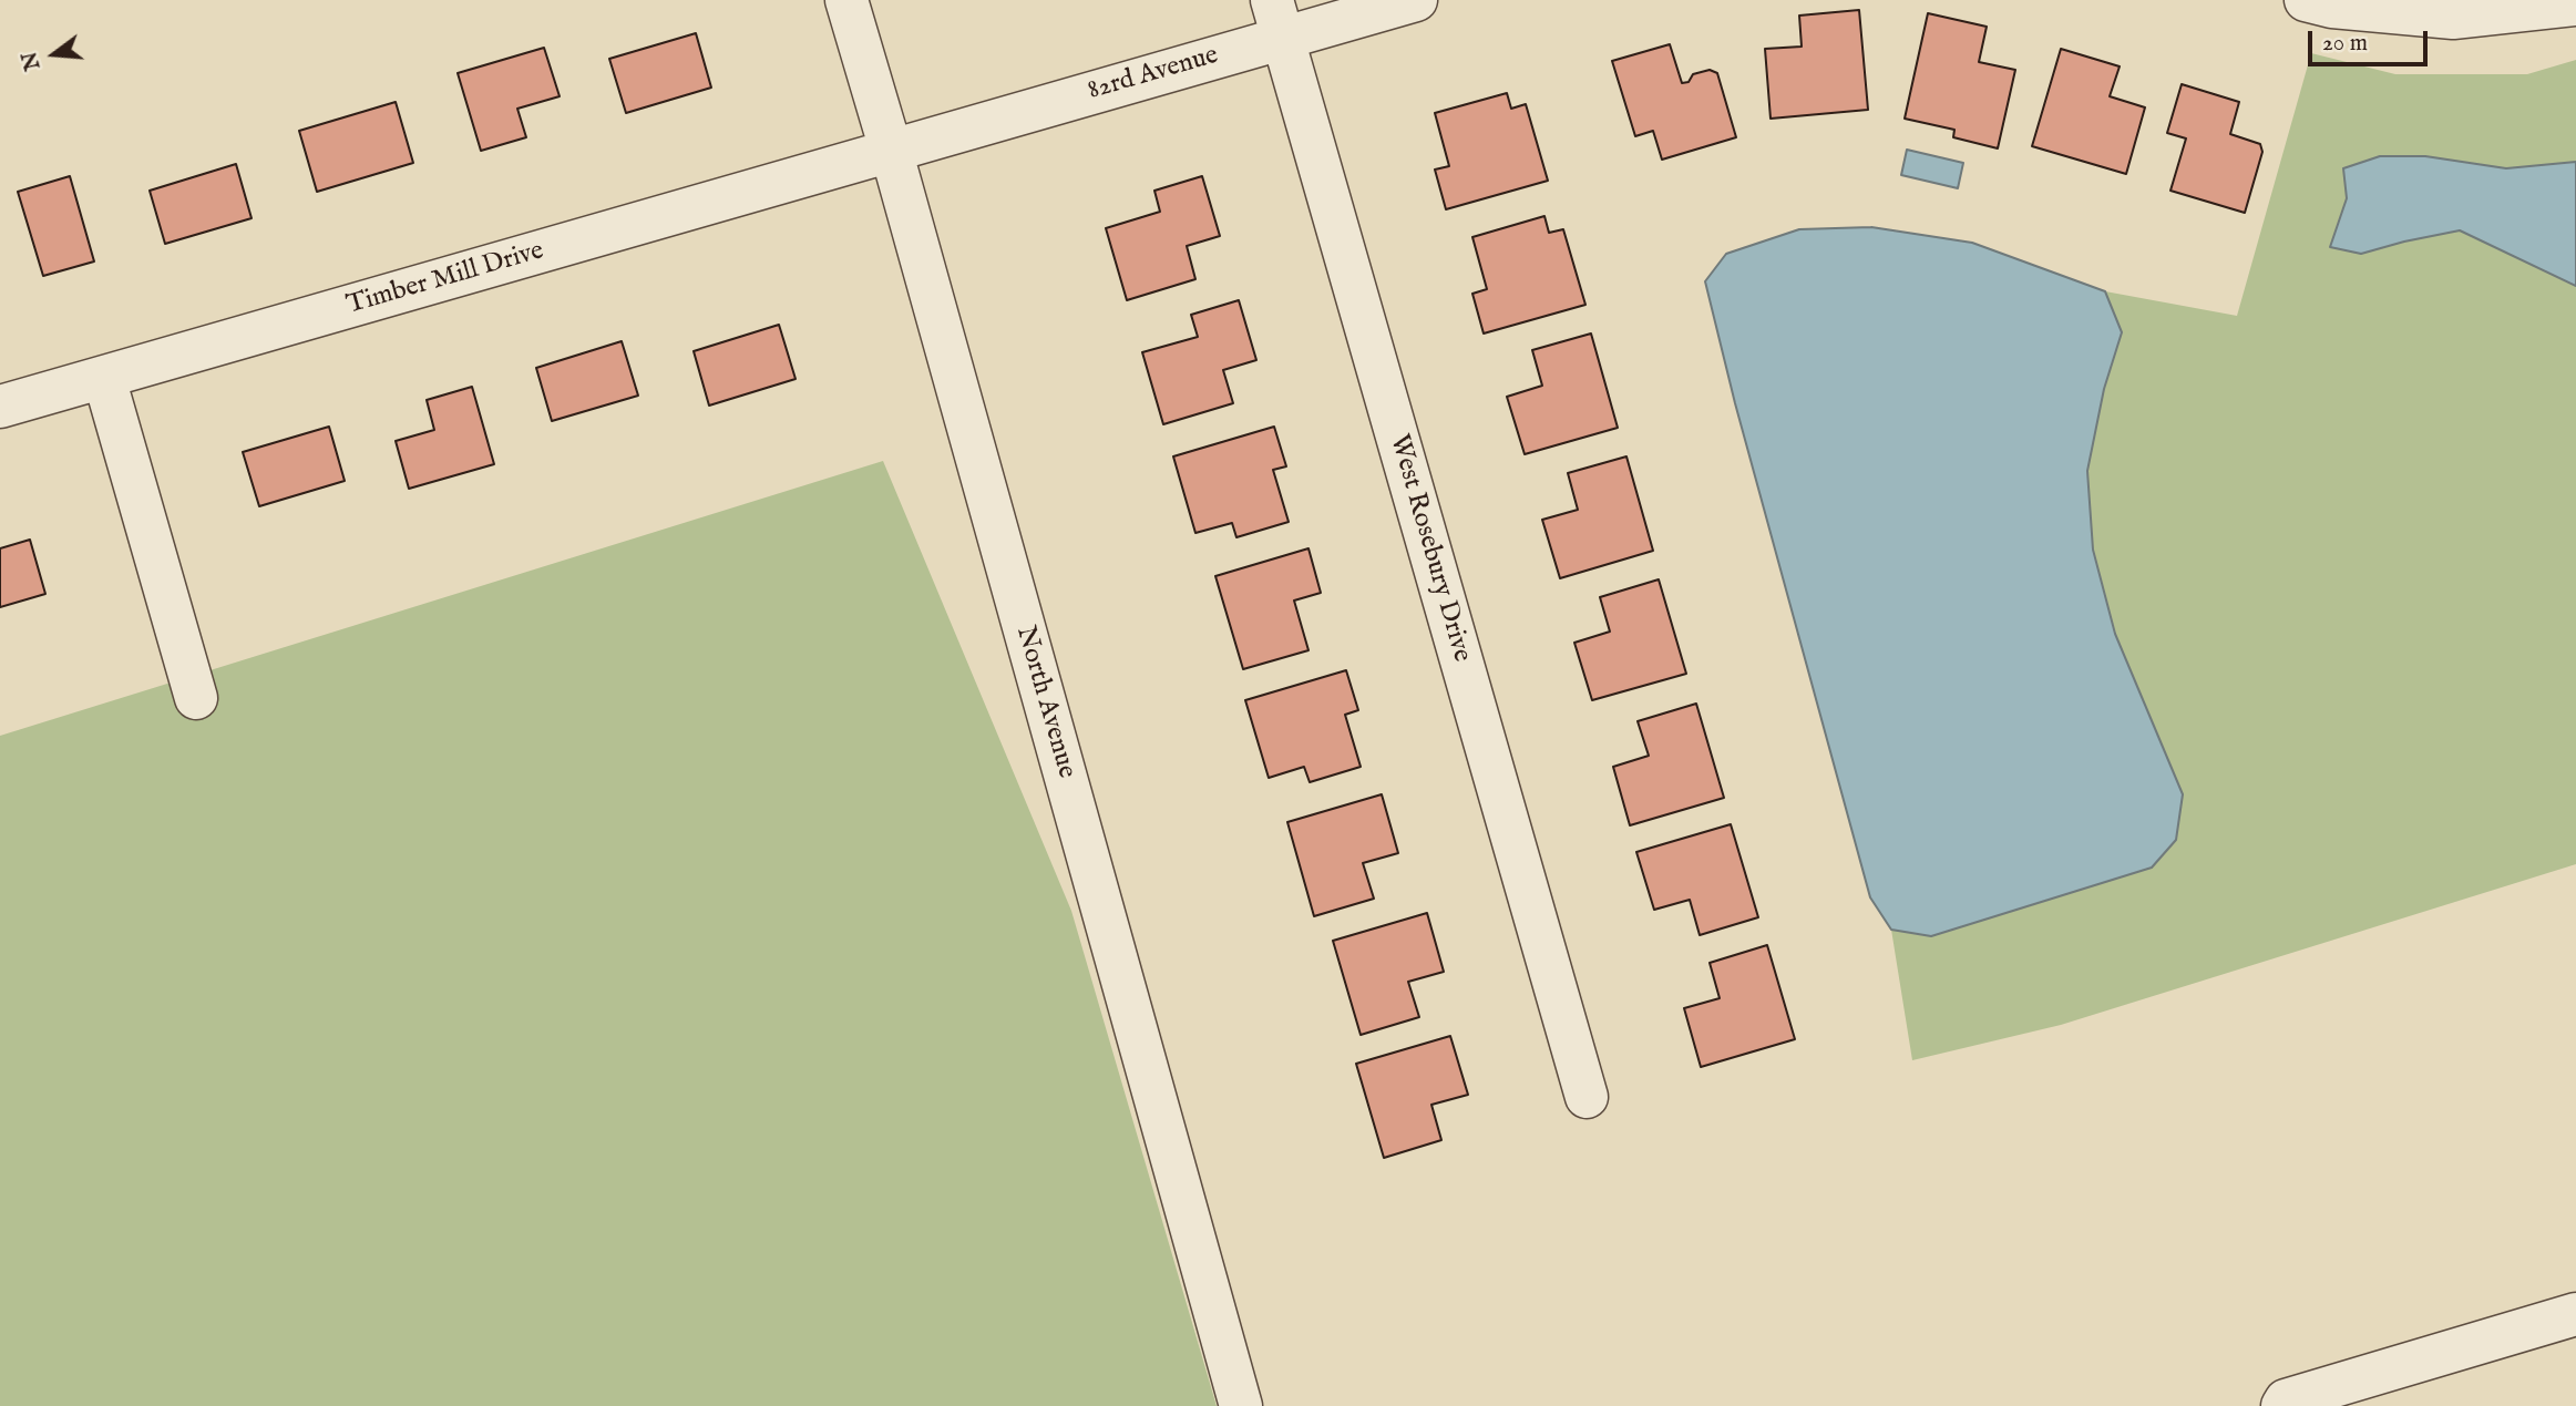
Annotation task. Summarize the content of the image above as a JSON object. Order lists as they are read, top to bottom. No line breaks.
{"streets":{"street":["82rd Avenue","Timber Mill Drive","West Rosebury Drive","North Avenue"]},"crossings":[["82rd Avenue","Timber Mill Drive"],["82rd Avenue","West Rosebury Drive"],["82rd Avenue","North Avenue"],["Timber Mill Drive","North Avenue"]],"scale_bar":"20 m","north":"left"}
